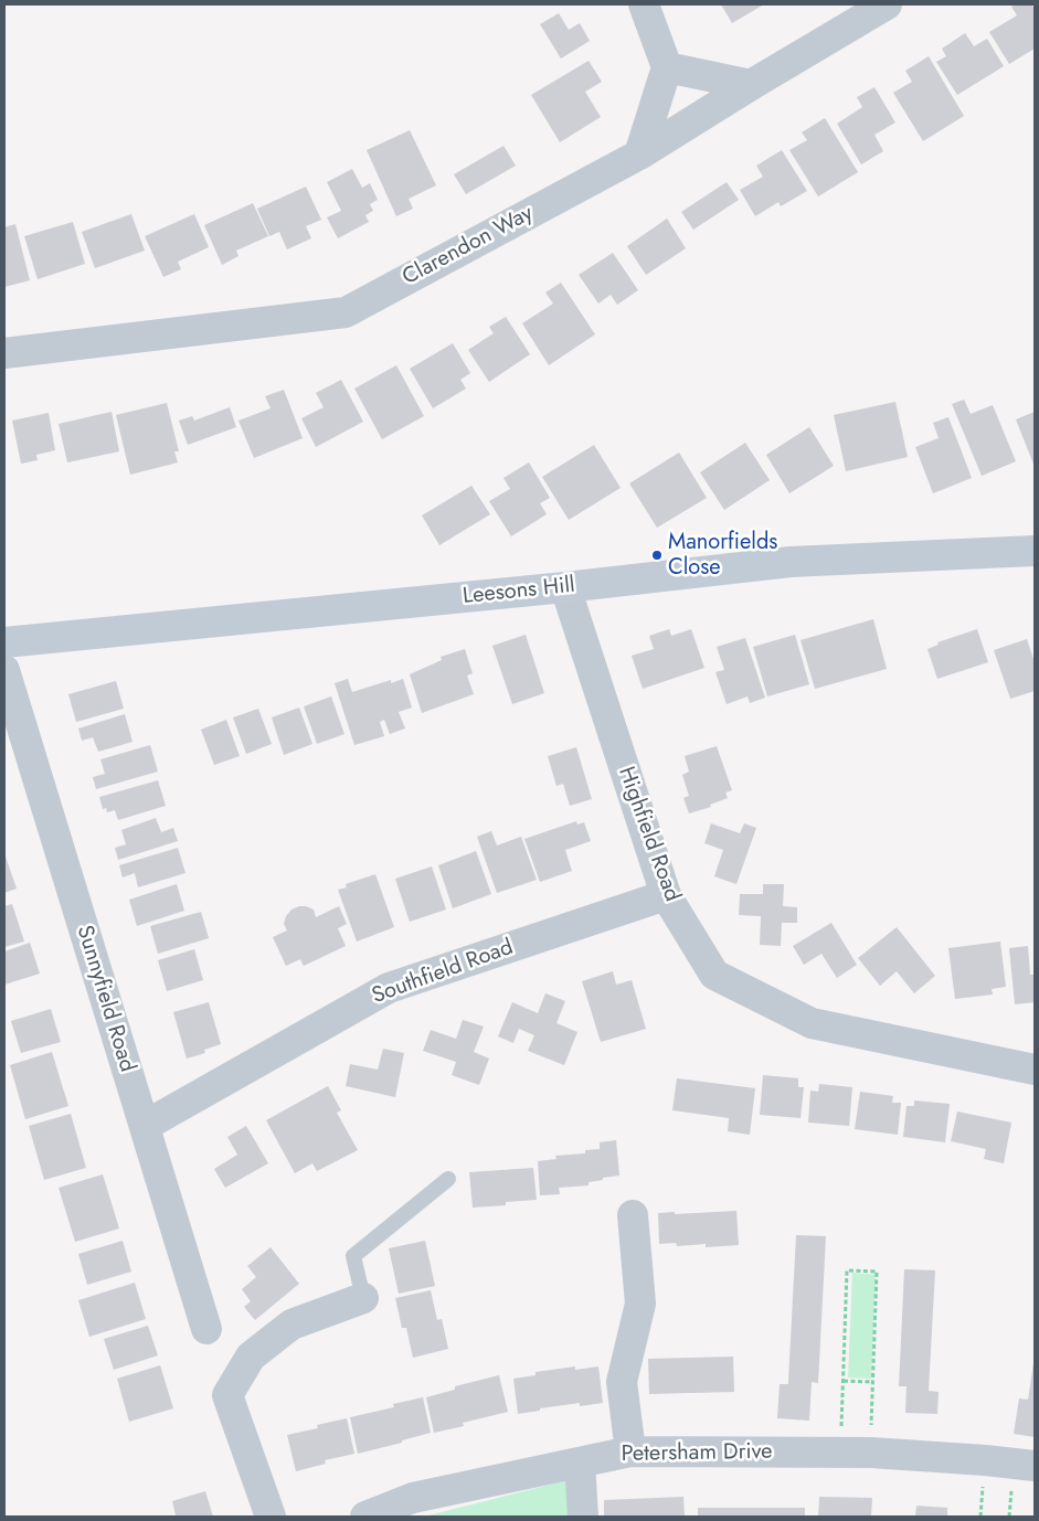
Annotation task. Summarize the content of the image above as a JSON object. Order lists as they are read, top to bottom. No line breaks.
{"streets":{"street":["Clarendon Way","Leesons Hill","Highfield Road","Southfield Road","Sunnyfield Road","Petersham Drive"]},"crossings":[["Leesons Hill","Highfield Road"],["Highfield Road","Southfield Road"],["Southfield Road","Sunnyfield Road"]],"places":["Manorfields Close"]}
